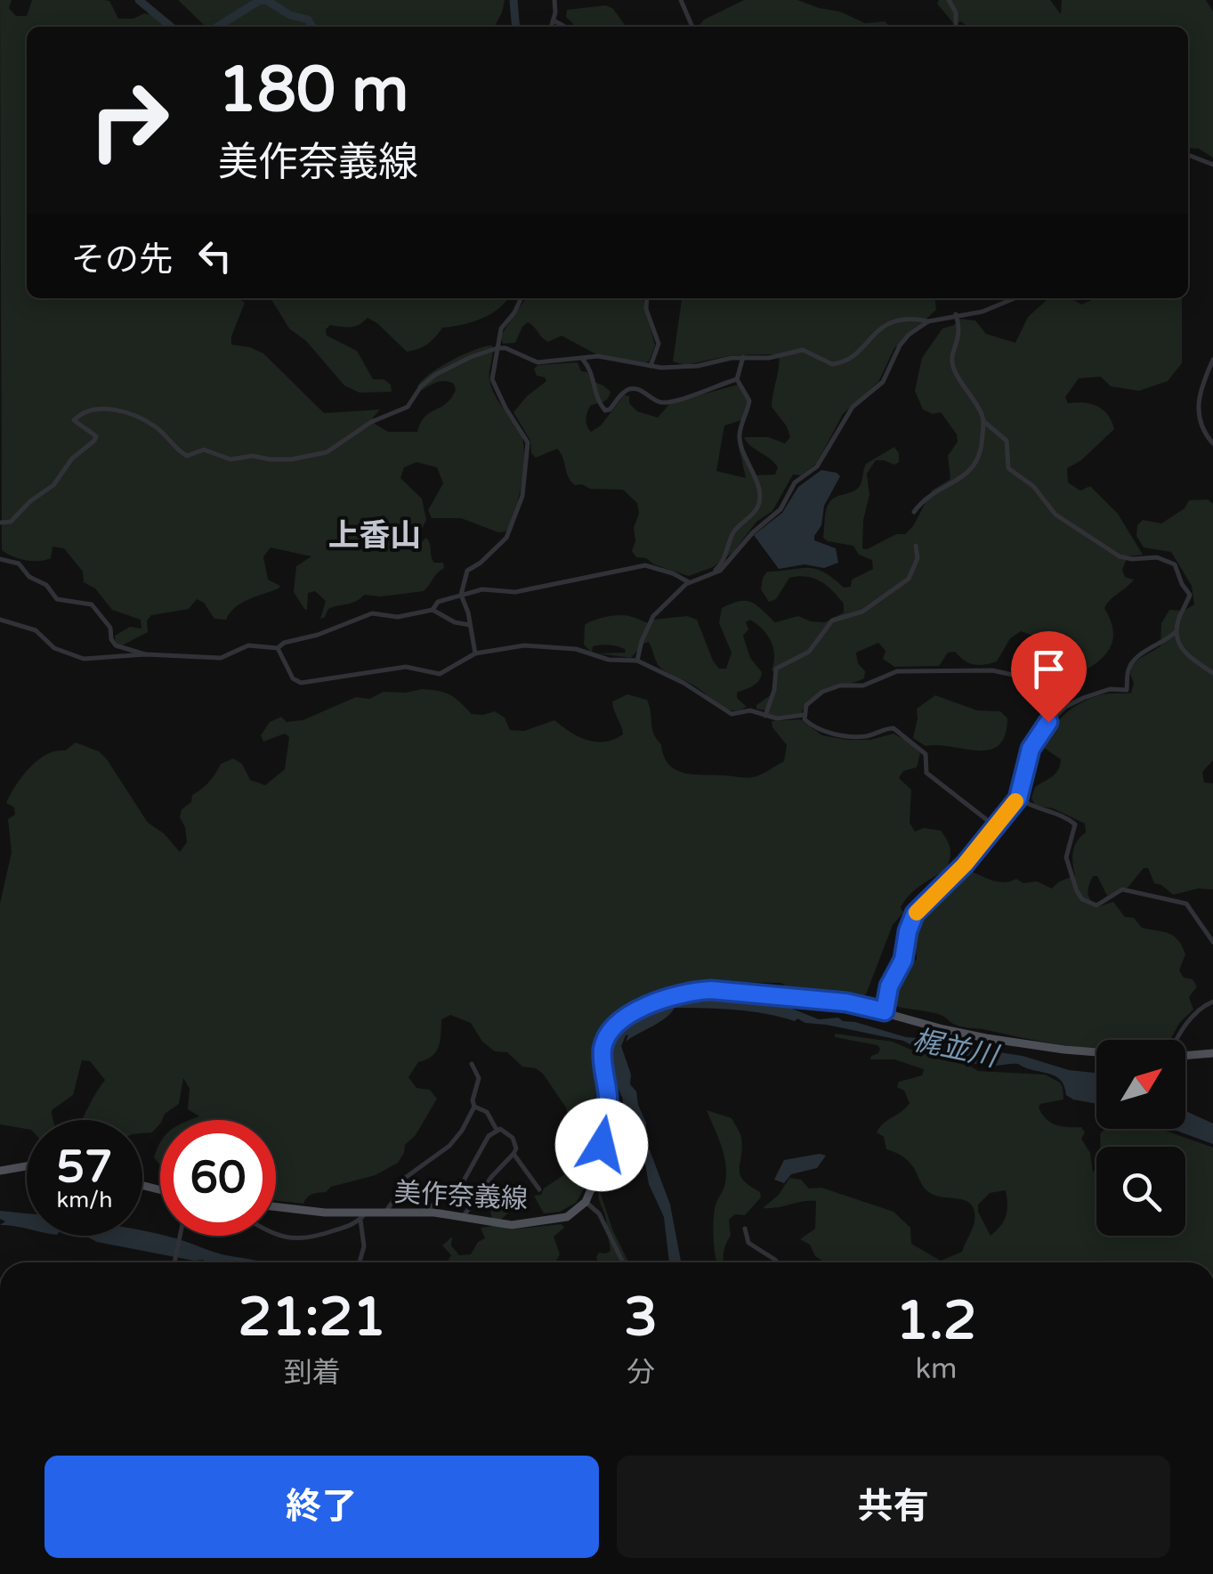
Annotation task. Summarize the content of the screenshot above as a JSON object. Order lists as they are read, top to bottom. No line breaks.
{"streets":{"main road":["美作奈義線"]},"districts":["上香山"],"water":["梶並川"],"north":"top right","page":{"turn":["180 m","美作奈義線"],"then":"その先","speed":"57 km/h","limit":"60","eta":["21:21","到着","3","分","1.2","km"],"buttons":["終了","共有"]}}
